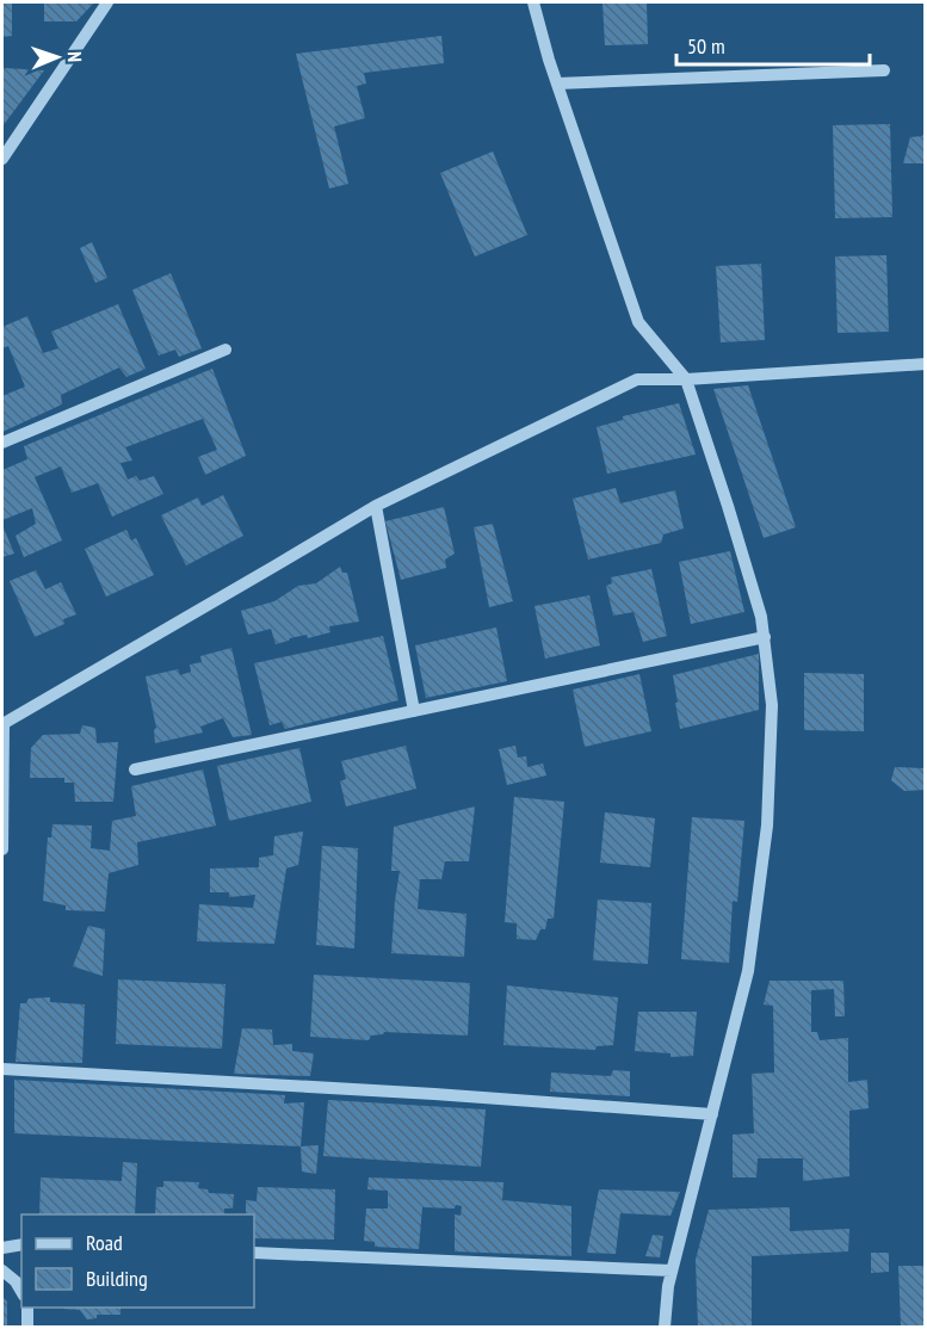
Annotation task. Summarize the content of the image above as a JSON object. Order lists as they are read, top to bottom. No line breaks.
{"legend":["Road","Building"],"scale_bar":"50 m","north":"right"}
